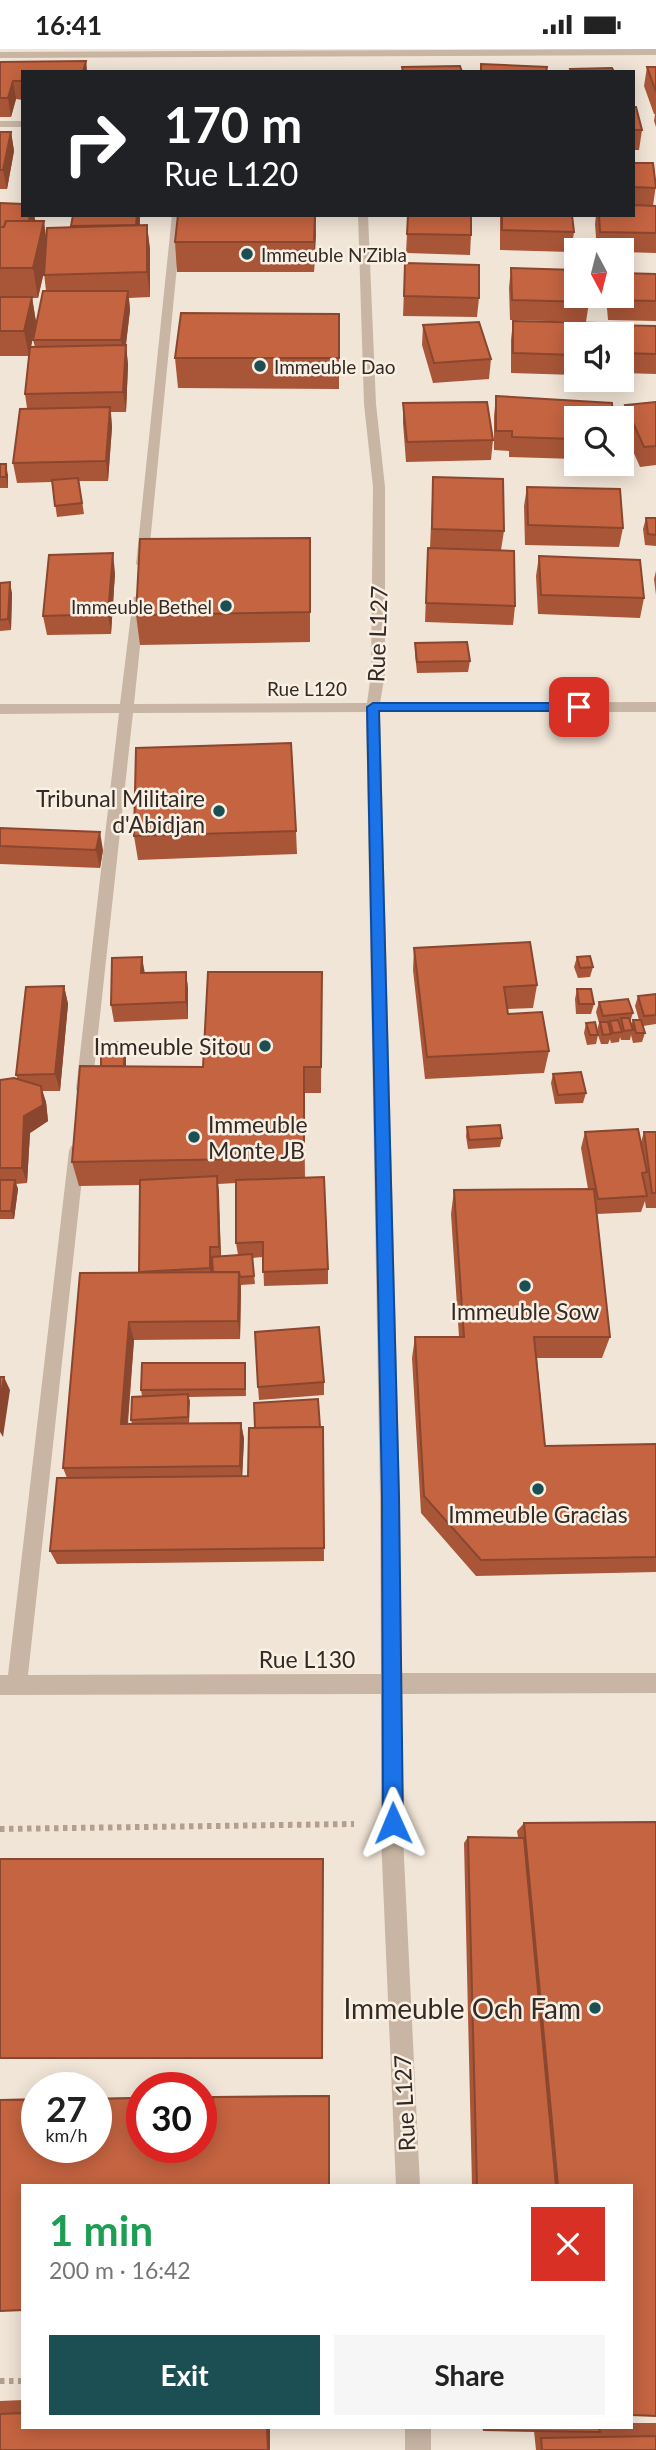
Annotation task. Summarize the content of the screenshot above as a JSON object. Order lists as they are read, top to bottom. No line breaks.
{"streets":{"street":["Rue L127","Rue L120","Rue L130"]},"crossings":[["Rue L127","Rue L120"],["Rue L127","Rue L130"]],"places":["Immeuble N'Zibla","Immeuble Dao","Immeuble Bethel","Tribunal Militaire d'Abidjan","Immeuble Sitou","Immeuble Monte JB","Immeuble Sow","Immeuble Gracias","Immeuble Och Fam"],"north":"bottom","page":{"status":"16:41","turn":["170 m","Rue L120"],"speed":"27 km/h","limit":"30","heading":["1 min","200 m · 16:42"],"buttons":["Exit","Share"]}}
